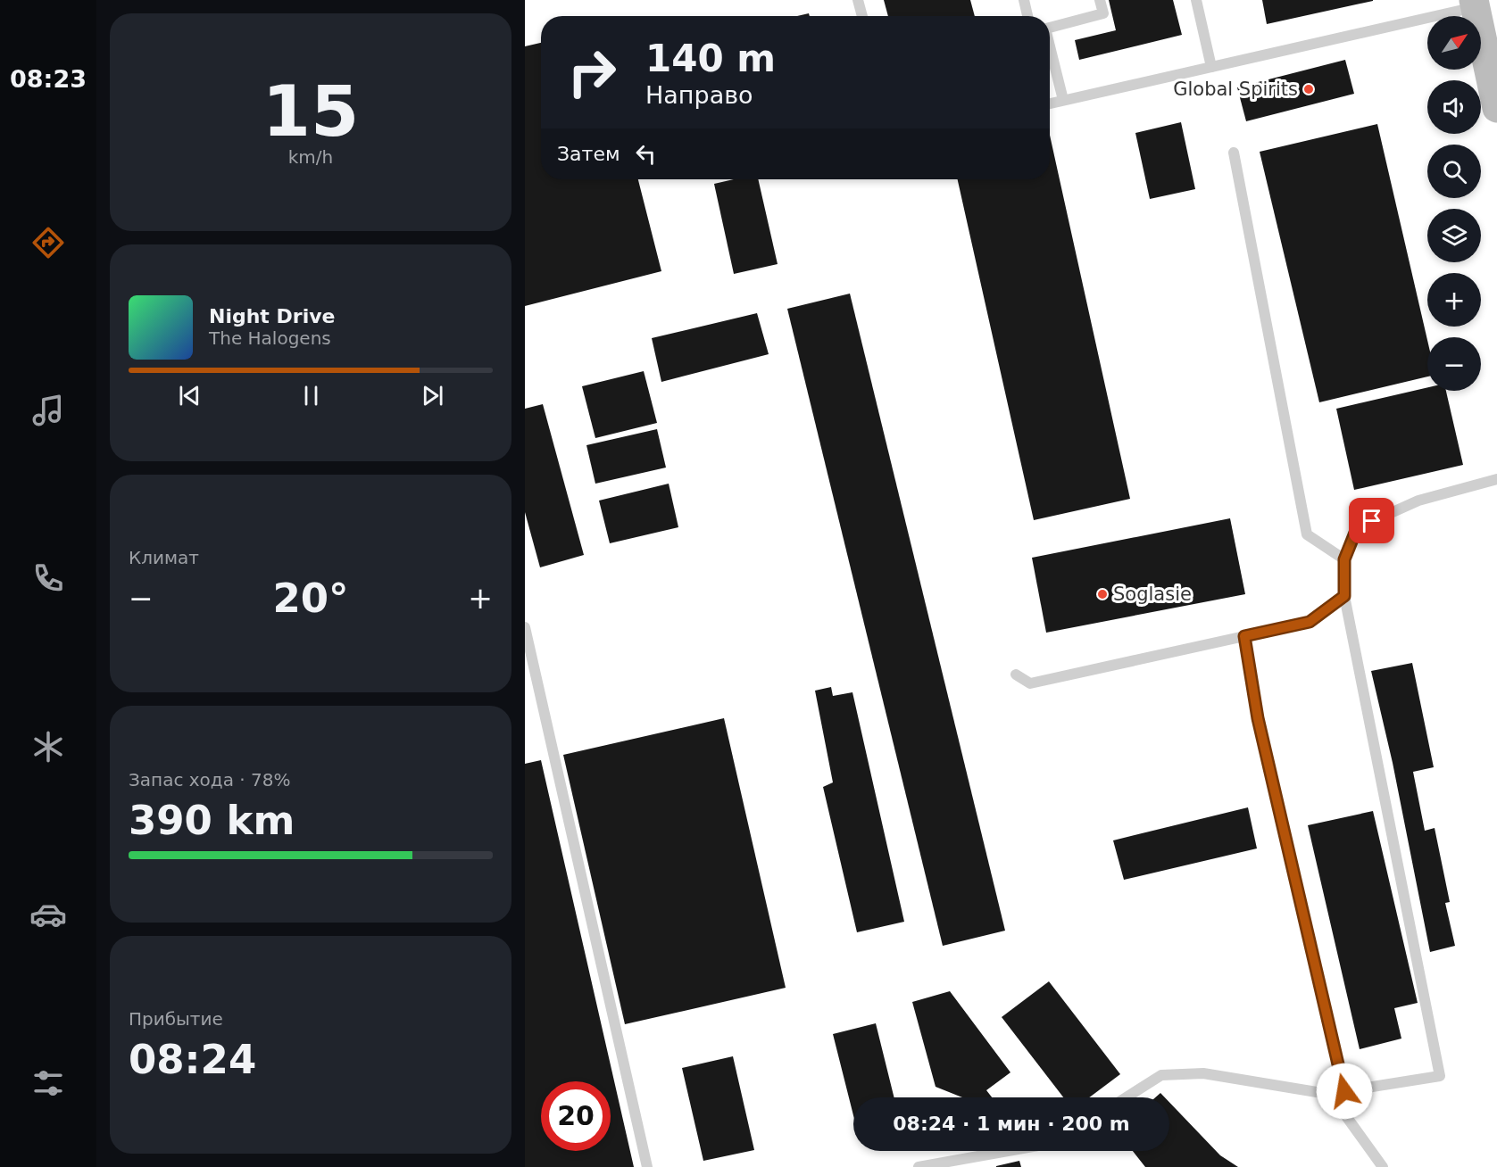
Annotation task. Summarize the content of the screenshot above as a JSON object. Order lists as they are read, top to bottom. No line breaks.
{"places":["Global Spirits","Soglasie"],"north":"top right","page":{"tabs":"08:23","tile":[["15","km/h"],"Климат",["Запас хода · 78%","390 km"],["Прибытие","08:24"]],"map_buttons":["+","−"],"turn":["140 m","Направо"],"then":"Затем","song":["Night Drive","The Halogens"],"heat":["−","20°","+"],"limit":"20","trip":"08:24 · 1 мин · 200 m"}}
